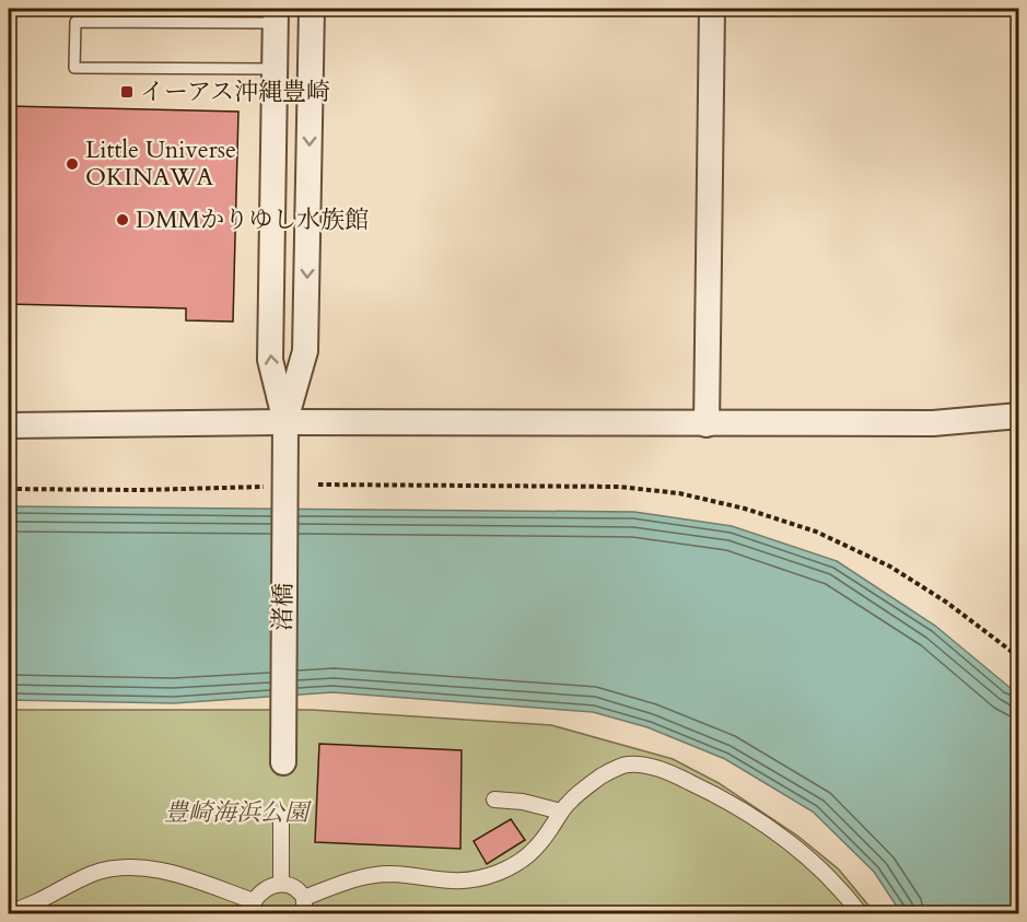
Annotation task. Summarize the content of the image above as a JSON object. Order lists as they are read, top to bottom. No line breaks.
{"streets":{"street":["渚橋"]},"parks":["豊崎海浜公園"],"places":{"transit":["イーアス沖縄豊崎"],"other":["Little Universe OKINAWA","DMMかりゆし水族館"]}}
